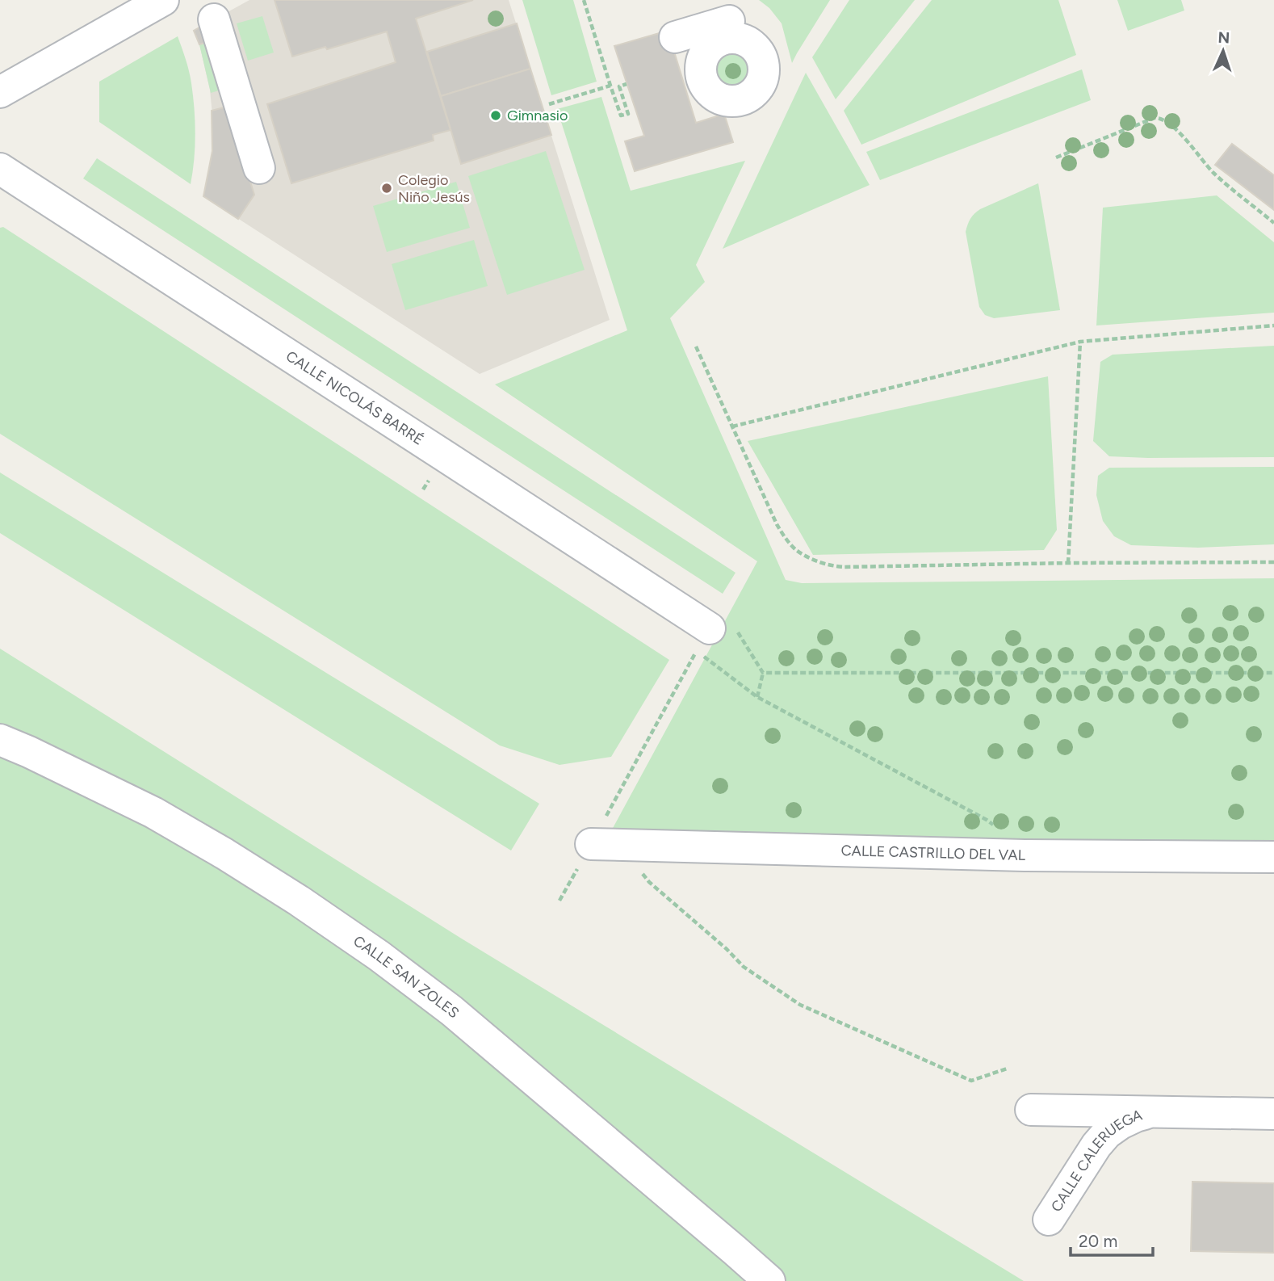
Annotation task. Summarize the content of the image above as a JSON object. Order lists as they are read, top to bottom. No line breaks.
{"streets":{"street":["CALLE NICOLÁS BARRÉ","CALLE CASTRILLO DEL VAL","CALLE SAN ZOLES","CALLE CALERUEGA"]},"places":["Gimnasio","Colegio Niño Jesús"],"scale_bar":"20 m","north":"top"}
